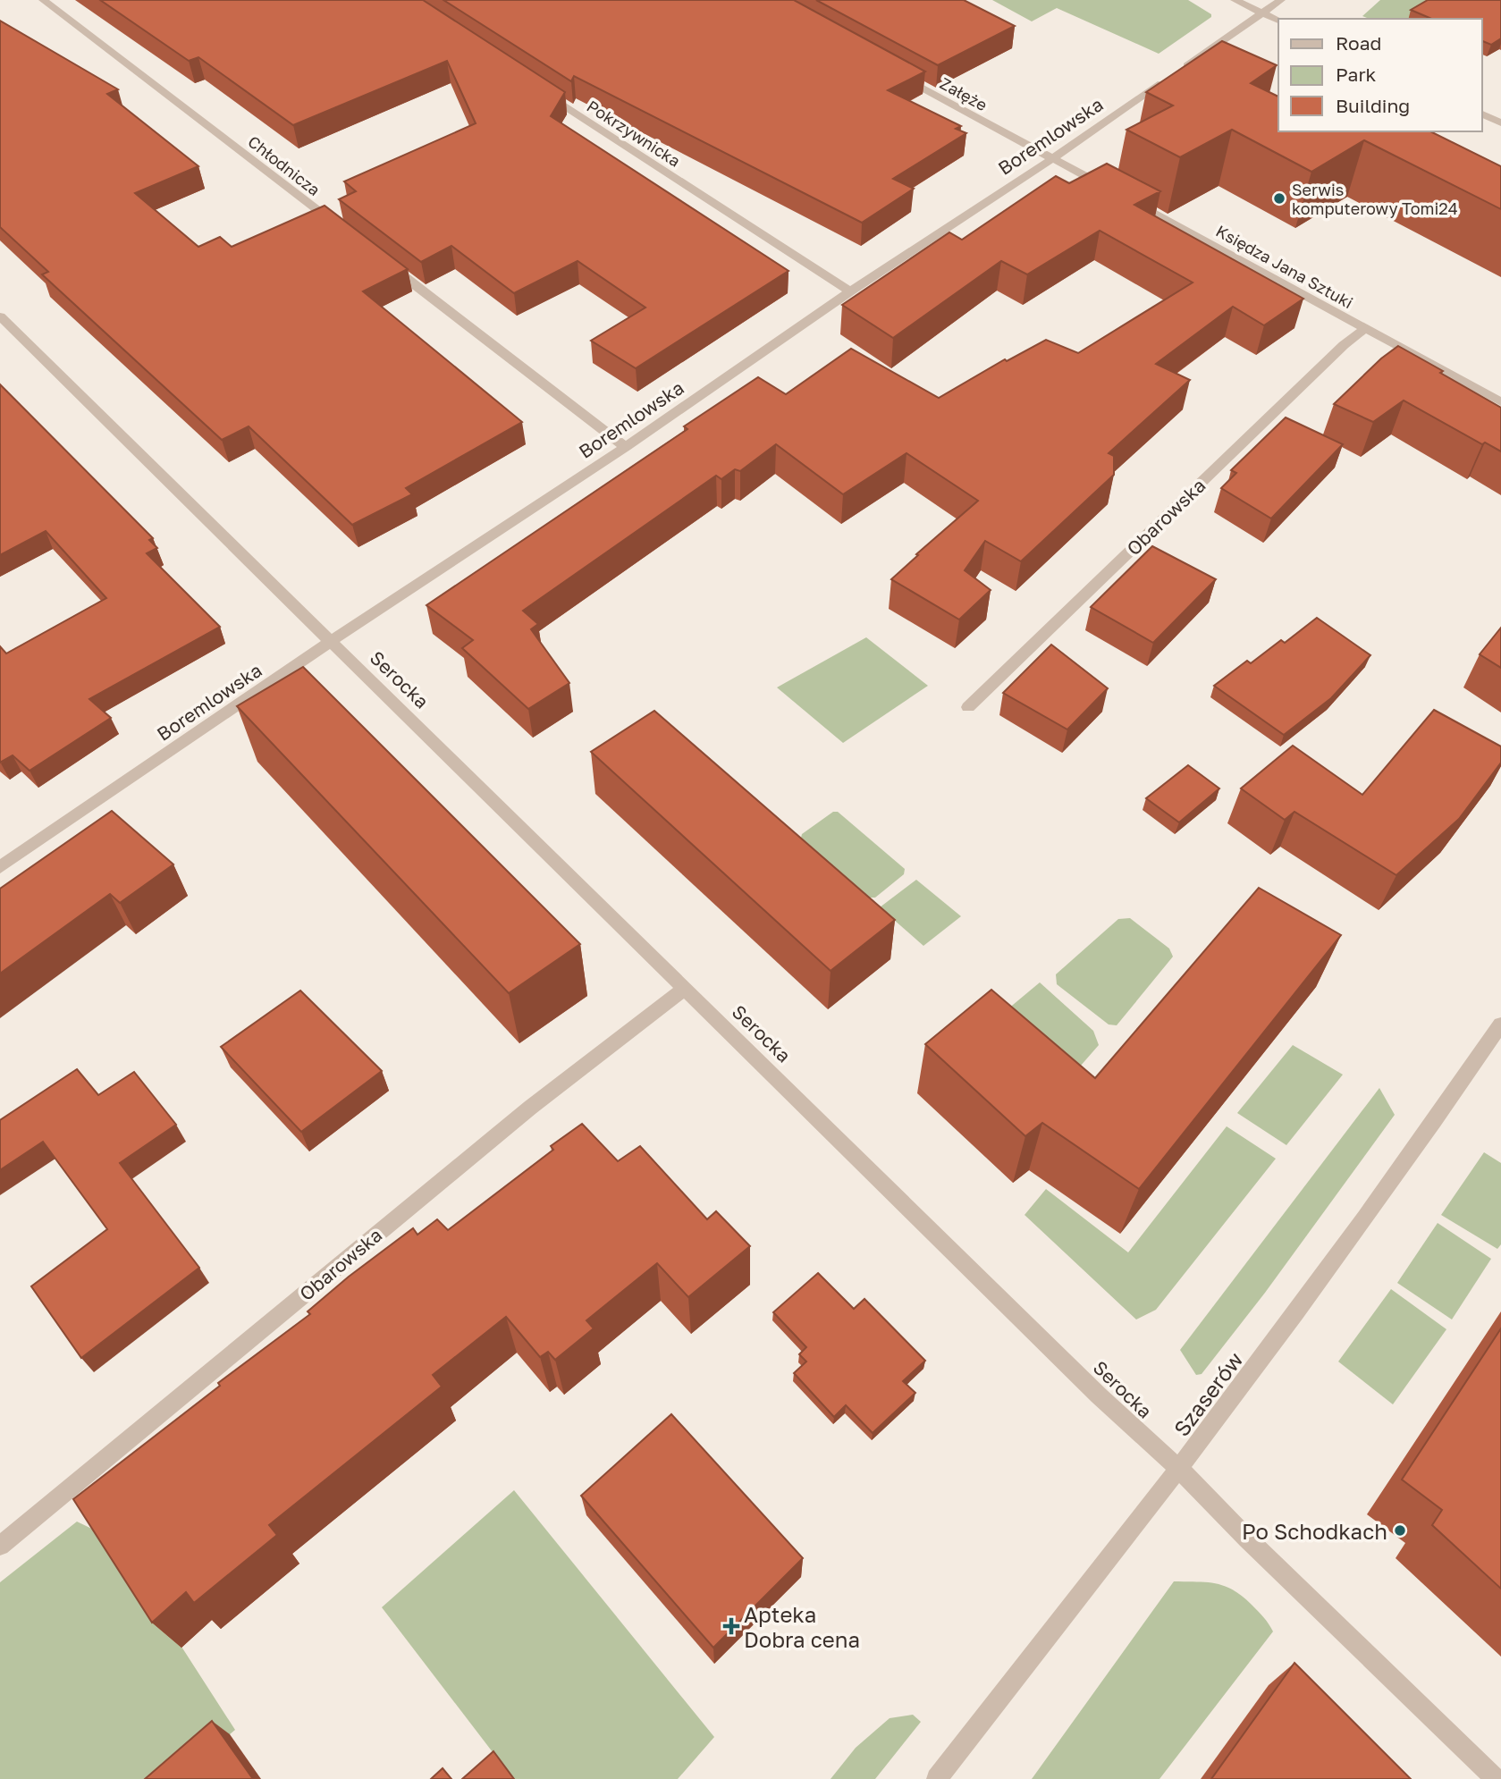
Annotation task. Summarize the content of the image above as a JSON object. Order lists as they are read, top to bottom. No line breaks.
{"streets":{"street":["Załęże","Pokrzywnicka","Boremlowska","Chłodnicza","Księdza Jana Sztuki","Obarowska","Serocka","Szaserów"]},"crossings":[["Załęże","Boremlowska"],["Załęże","Księdza Jana Sztuki"],["Pokrzywnicka","Boremlowska"],["Boremlowska","Księdza Jana Sztuki"],["Boremlowska","Serocka"],["Księdza Jana Sztuki","Obarowska"],["Obarowska","Serocka"],["Serocka","Szaserów"]],"places":{"other":["Serwis komputerowy Tomi24","Po Schodkach"],"health":["Apteka Dobra cena"]},"legend":["Road","Park","Building"]}
